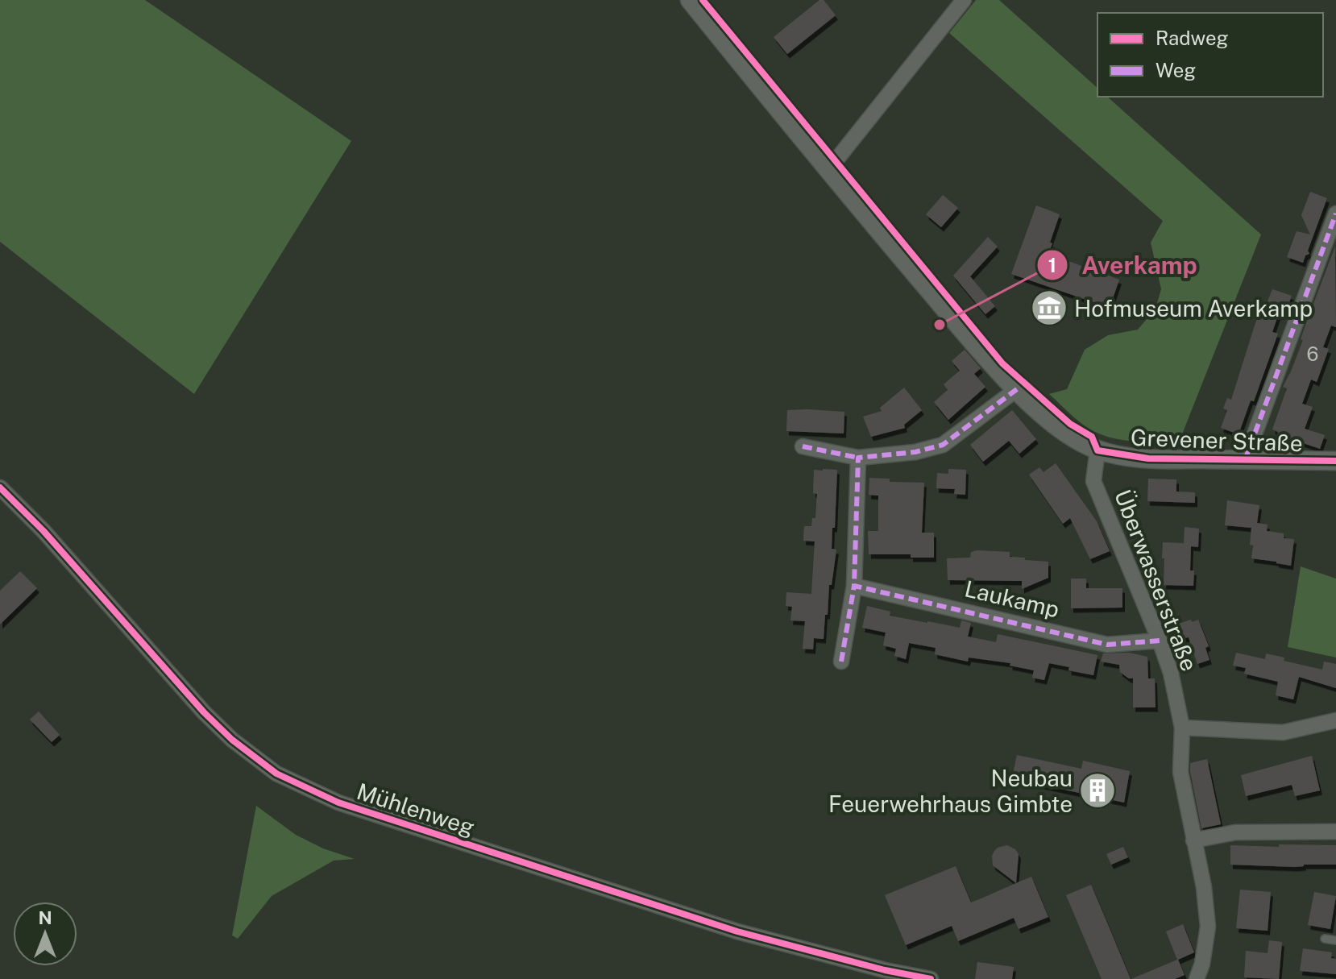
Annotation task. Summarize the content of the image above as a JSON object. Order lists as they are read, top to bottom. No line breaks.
{"streets":{"street":["Grevener Straße","Überwasserstraße","Laukamp","Mühlenweg"]},"crossings":[["Grevener Straße","Überwasserstraße"],["Überwasserstraße","Laukamp"]],"places":{"museum":["Hofmuseum Averkamp"],"other":["Averkamp"],"building":["Neubau Feuerwehrhaus Gimbte"]},"house_numbers":["6"],"legend":["Radweg","Weg"],"north":"top"}
